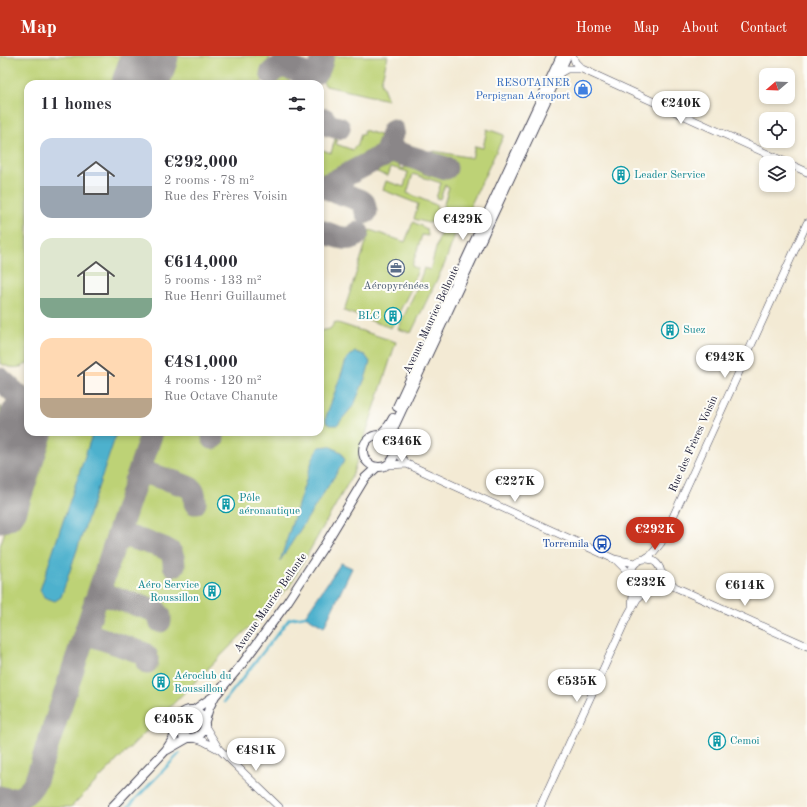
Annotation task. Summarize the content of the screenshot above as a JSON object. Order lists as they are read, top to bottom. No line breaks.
{"streets":{"street":["Avenue Maurice Bellonte","Rue des Frères Voisin"]},"places":{"shop":["RESOTAINER Perpignan Aéroport"],"building":["Leader Service","BLC","Suez","Pôle aéronautique","Aéro Service Roussillon","Aéroclub du Roussillon","Cemoi"],"office":["Aéropyrénées"],"bus stop":["Torremila"]},"north":"left","page":{"header":"Map","nav":["Home","Map","About","Contact"],"heading":"11 homes","price":["€240K","€429K","€942K","€346K","€227K","€292K","€232K","€614K","€535K","€405K","€481K"],"list":[{"name":"€292,000","note":"2 rooms · 78 m² · Rue des Frères Voisin"},{"name":"€614,000","note":"5 rooms · 133 m² · Rue Henri Guillaumet"},{"name":"€481,000","note":"4 rooms · 120 m² · Rue Octave Chanute"}]}}
